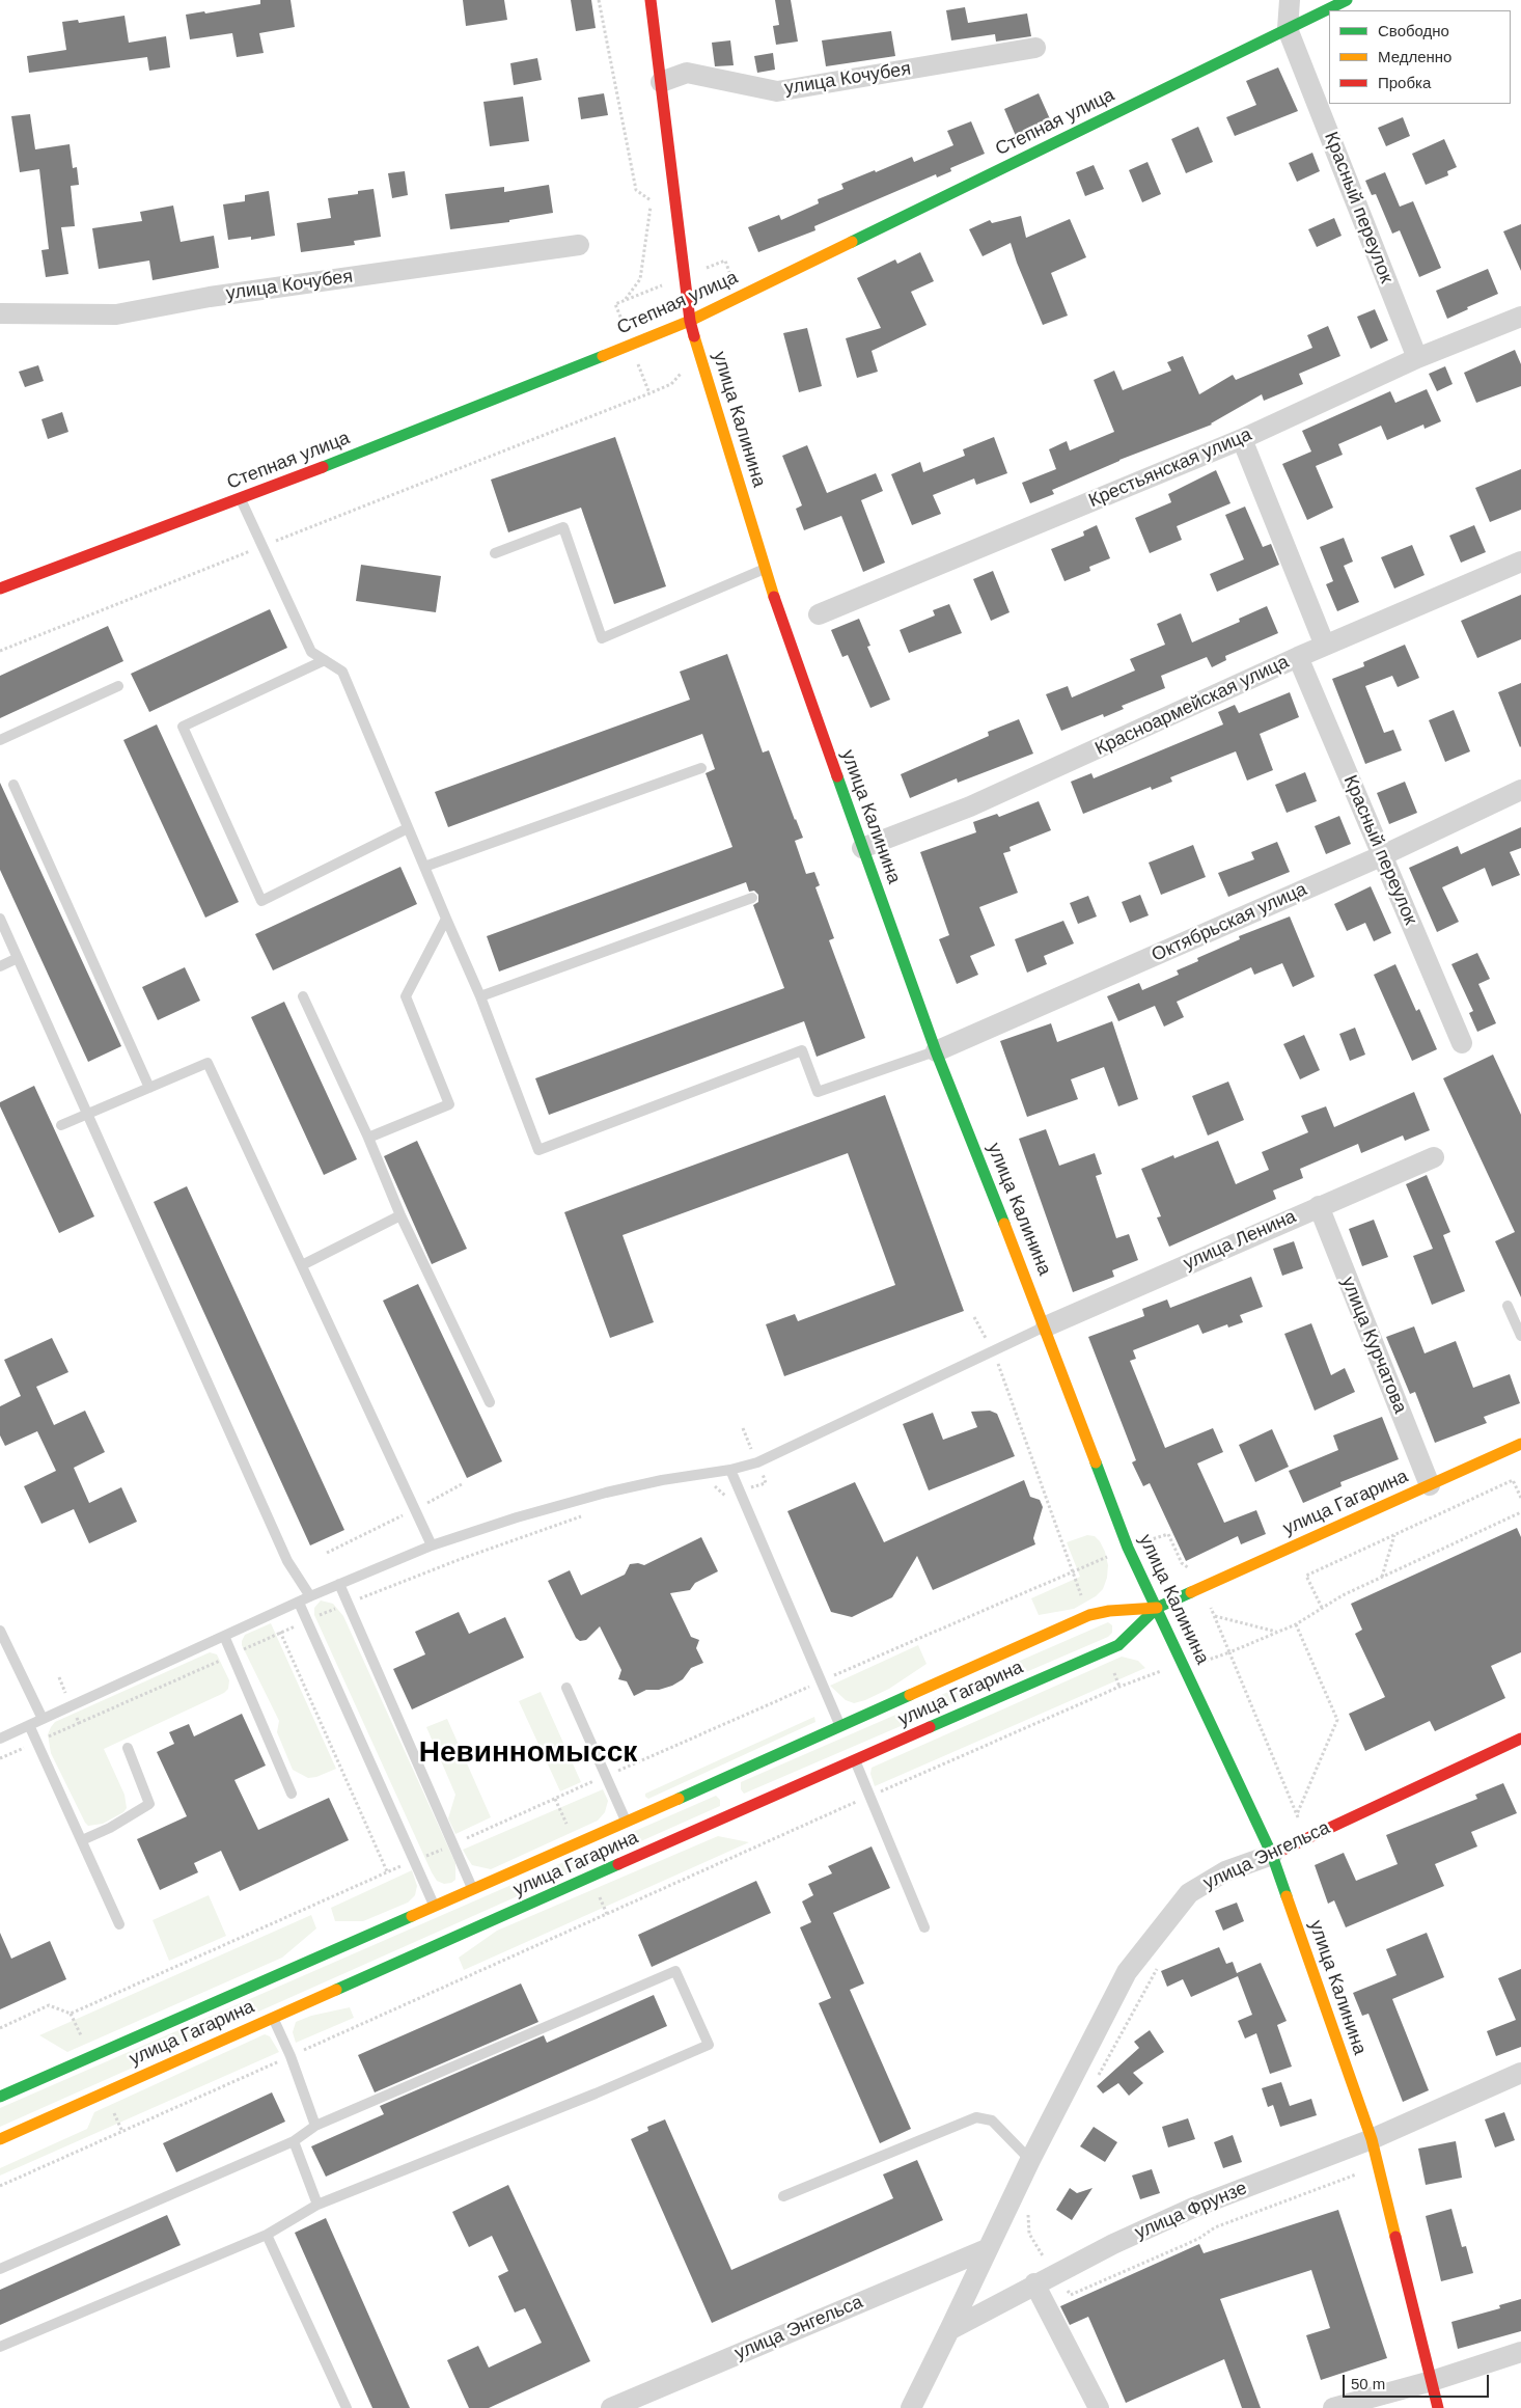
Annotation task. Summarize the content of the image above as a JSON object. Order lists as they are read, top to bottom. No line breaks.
{"streets":{"main road":["Степная улица","улица Калинина","улица Гагарина","улица Энгельса"],"street":["улица Кочубея","Красный переулок","Крестьянская улица","Красноармейская улица","Октябрьская улица","улица Ленина","улица Курчатова","улица Фрунзе"]},"crossings":[["улица Кочубея","улица Калинина"],["Степная улица","Красный переулок"],["Степная улица","улица Калинина"],["Красный переулок","Крестьянская улица"],["Красный переулок","Красноармейская улица"],["Красный переулок","Октябрьская улица"],["улица Калинина","Красноармейская улица"],["улица Калинина","Октябрьская улица"],["улица Калинина","улица Ленина"],["улица Калинина","улица Гагарина"],["улица Калинина","улица Энгельса"],["улица Калинина","улица Фрунзе"],["улица Ленина","улица Курчатова"],["улица Курчатова","улица Гагарина"],["улица Энгельса","улица Фрунзе"]],"districts":["Невинномысск"],"legend":["Свободно","Медленно","Пробка"],"scale_bar":"50 m"}
